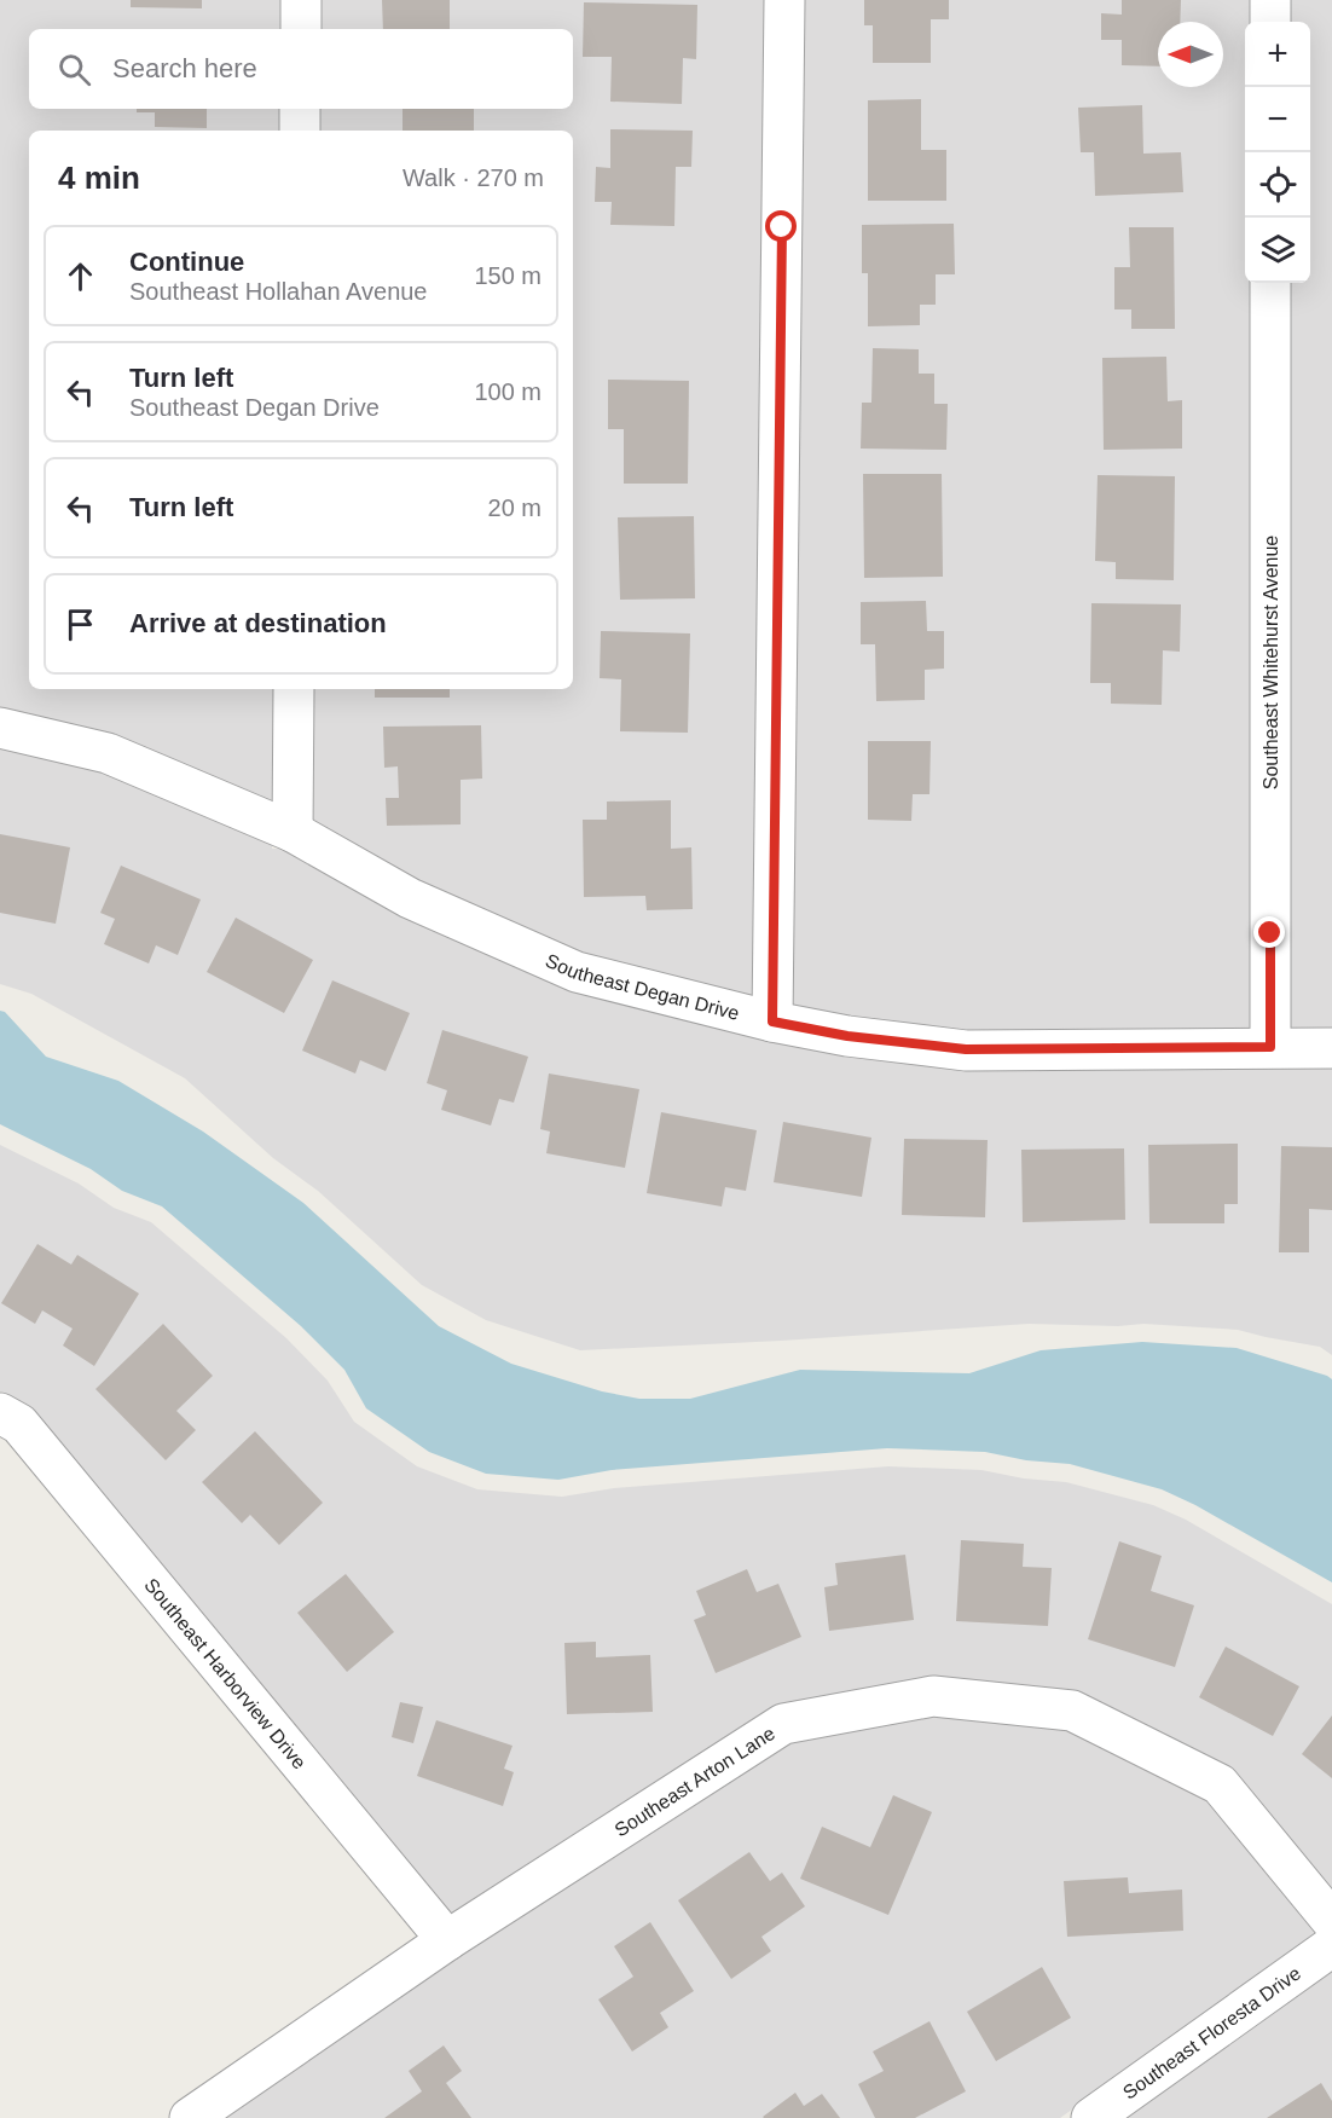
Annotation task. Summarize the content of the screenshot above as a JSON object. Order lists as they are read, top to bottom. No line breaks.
{"streets":{"street":["Southeast Whitehurst Avenue","Southeast Degan Drive","Southeast Harborview Drive","Southeast Arton Lane","Southeast Floresta Drive"]},"crossings":[["Southeast Whitehurst Avenue","Southeast Degan Drive"],["Southeast Harborview Drive","Southeast Arton Lane"]],"north":"left","page":{"map_buttons":["+","−"],"search":"Search here","heading":["4 min","Walk · 270 m"],"list":[["Continue","Southeast Hollahan Avenue","150 m"],["Turn left","Southeast Degan Drive","100 m"],["Turn left","20 m"],"Arrive at destination"]}}
